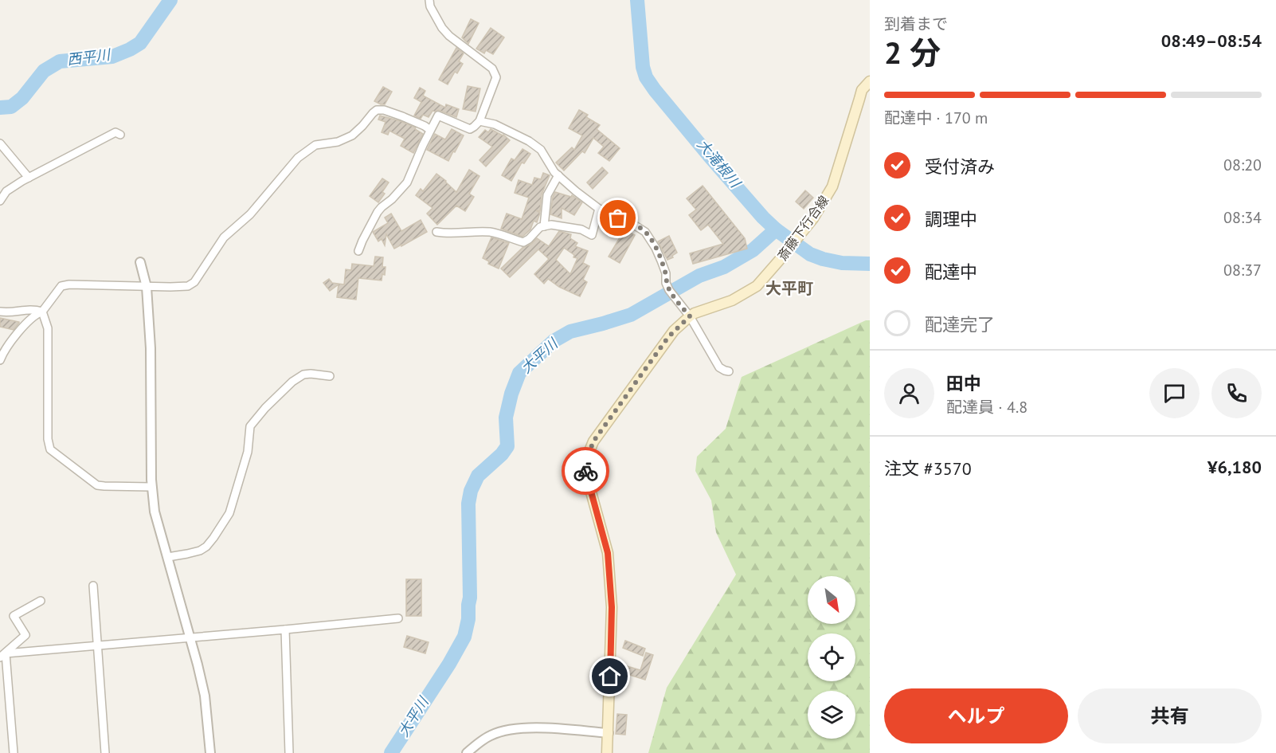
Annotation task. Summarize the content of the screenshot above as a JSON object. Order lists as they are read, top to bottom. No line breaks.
{"streets":{"main road":["斎藤下行合線"]},"districts":["大平町"],"water":["西平川","大滝根川","大平川"],"north":"bottom right","page":{"heading":["2 分","到着まで","08:49–08:54"],"panel":["田中","配達員 · 4.8","注文 #3570","¥6,180"],"bar":"配達中 · 170 m","list":[["受付済み","08:20"],["調理中","08:34"],["配達中","08:37"],"配達完了"],"buttons":["ヘルプ","共有"]}}
